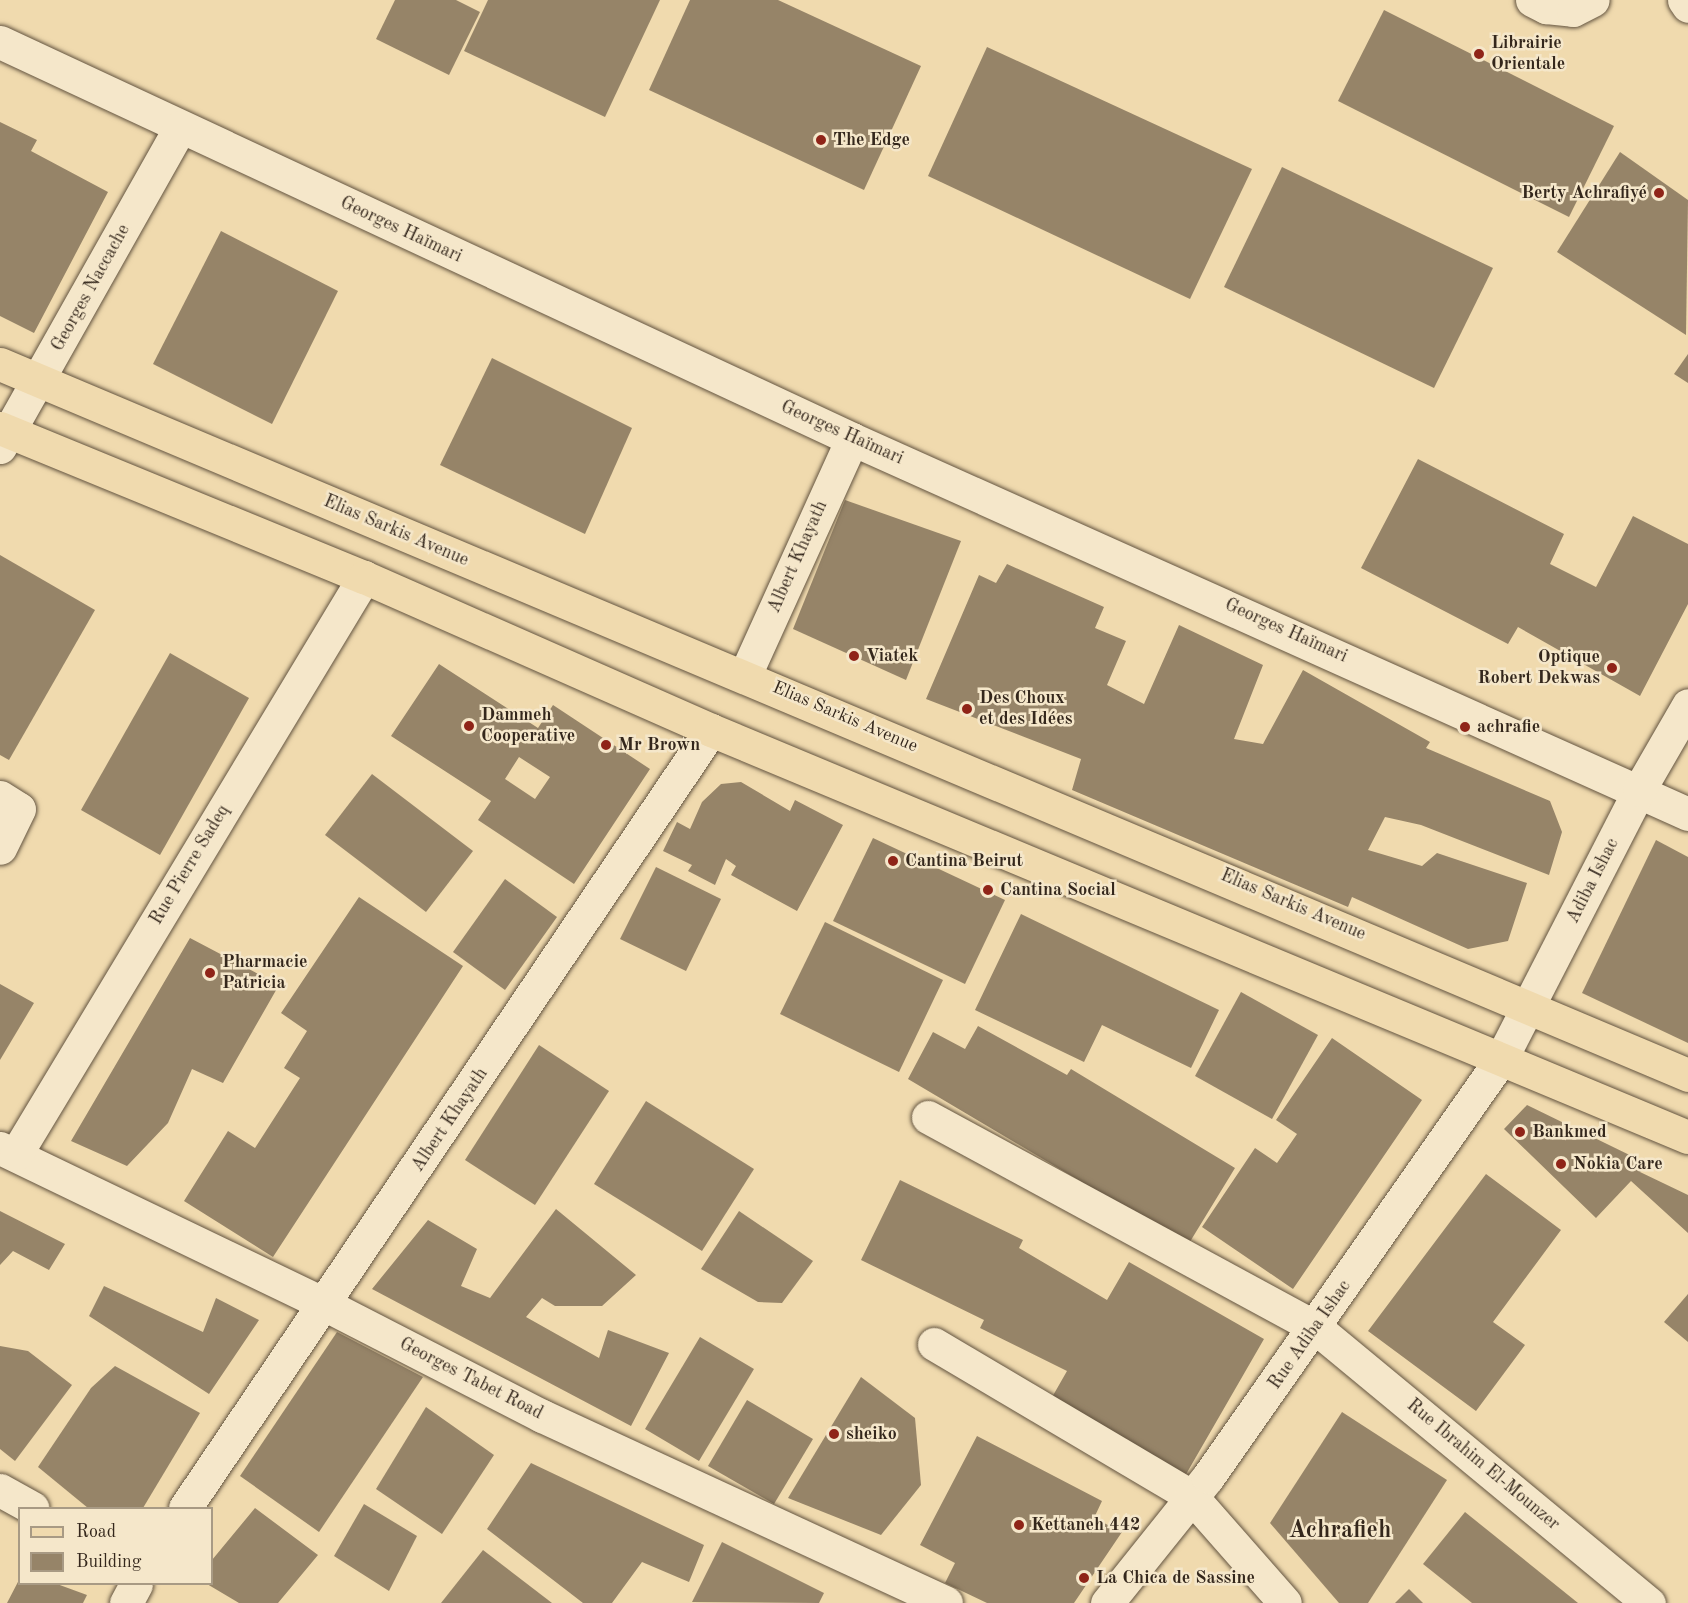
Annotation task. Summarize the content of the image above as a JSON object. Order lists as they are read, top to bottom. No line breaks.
{"streets":{"main road":["Elias Sarkis Avenue"],"street":["Georges Haïmari","Georges Naccache","Albert Khayath","Rue Pierre Sadeq","Adiba Ishac","Rue Adiba Ishac","Georges Tabet Road","Rue Ibrahim El-Mounzer"]},"crossings":[["Georges Haïmari","Georges Naccache"],["Georges Haïmari","Albert Khayath"],["Georges Haïmari","Adiba Ishac"],["Georges Naccache","Elias Sarkis Avenue"],["Elias Sarkis Avenue","Albert Khayath"],["Elias Sarkis Avenue","Adiba Ishac"],["Albert Khayath","Georges Tabet Road"],["Rue Pierre Sadeq","Georges Tabet Road"],["Adiba Ishac","Rue Adiba Ishac"],["Rue Adiba Ishac","Rue Ibrahim El-Mounzer"]],"districts":["Achrafieh"],"places":["Librairie Orientale","The Edge","Berty Achrafiyé","Viatek","Optique Robert Dekwas","Des Choux et des Idées","Dammeh Cooperative","achrafie","Mr Brown","Cantina Beirut","Cantina Social","Pharmacie Patricia","Bankmed","Nokia Care","sheiko","Kettaneh 442","La Chica de Sassine"],"legend":["Road","Building"]}
